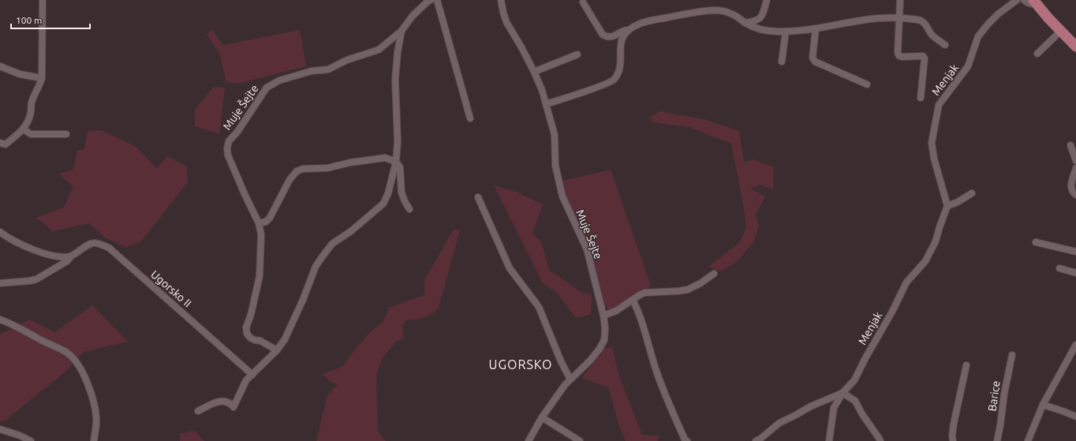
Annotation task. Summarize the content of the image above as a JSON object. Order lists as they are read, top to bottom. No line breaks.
{"streets":{"street":["Menjak","Muje Šejte","Ugorsko II","Barice"]},"crossings":[["Muje Šejte","Ugorsko II"]],"districts":["UGORSKO"],"scale_bar":"100 m"}
